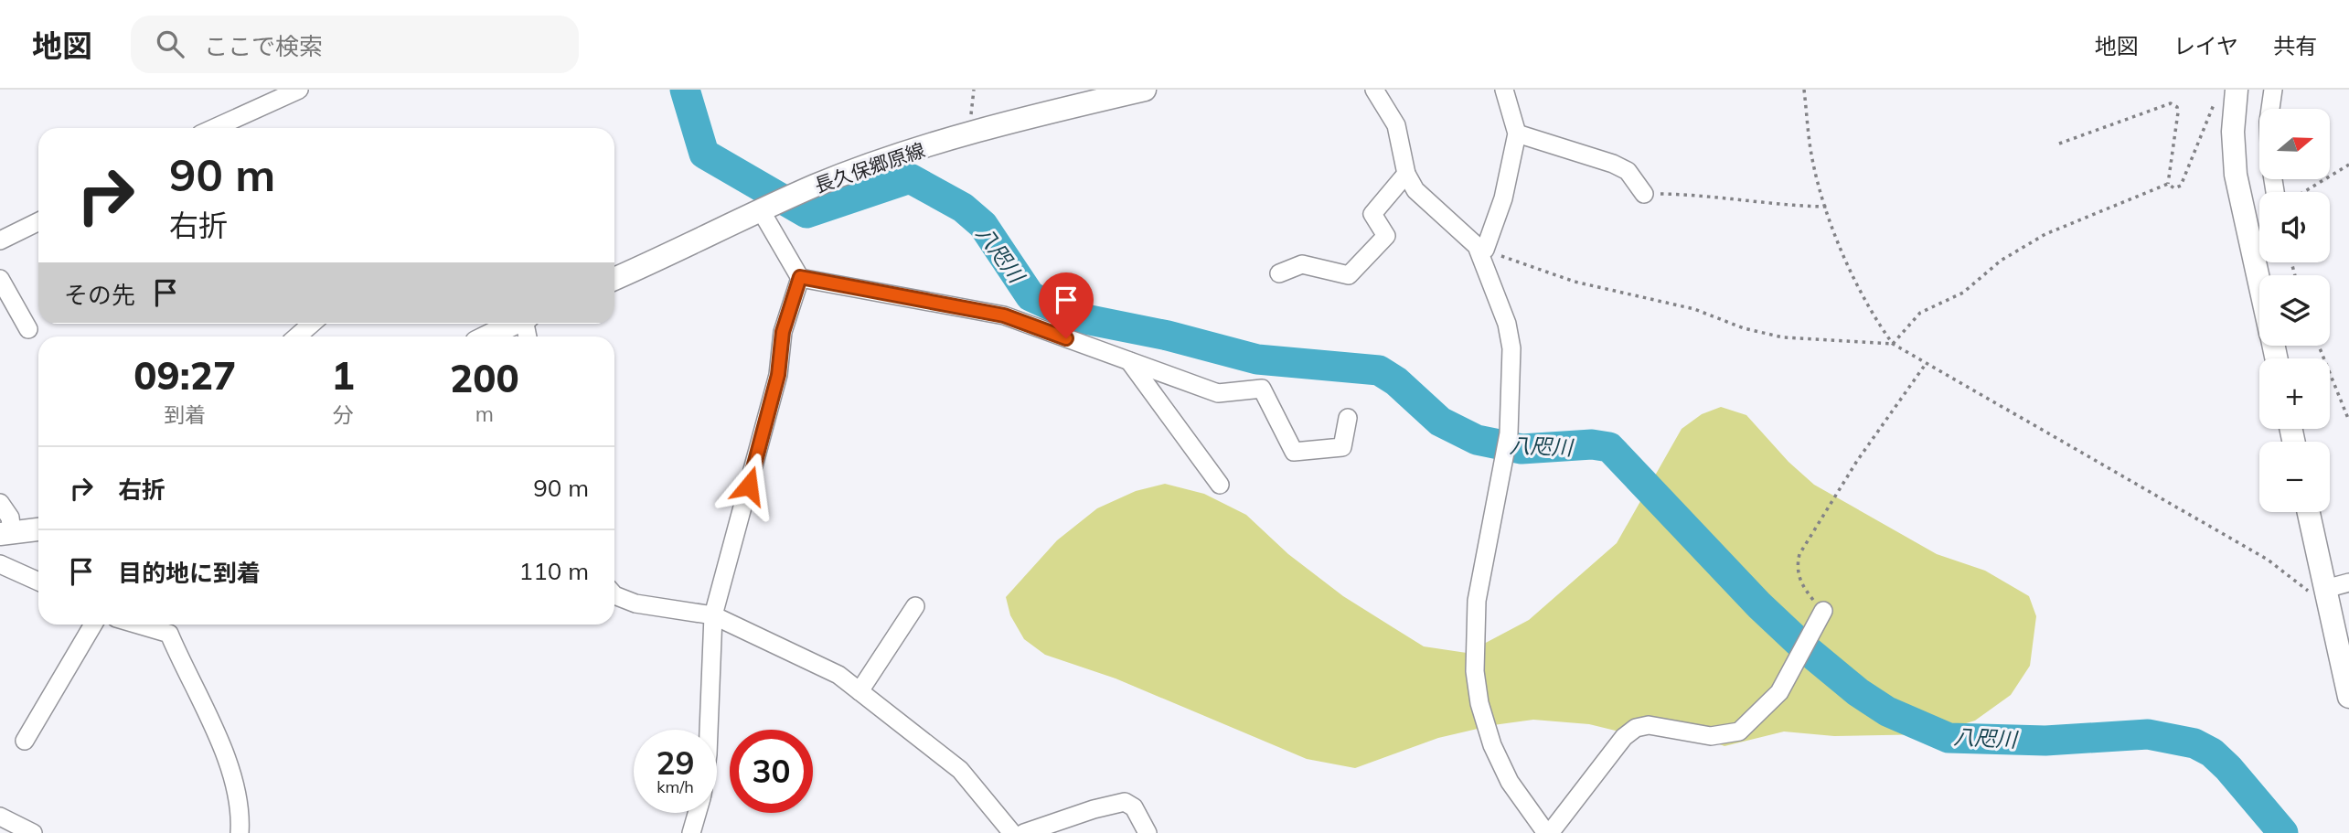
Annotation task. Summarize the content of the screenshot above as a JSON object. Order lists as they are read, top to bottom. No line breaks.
{"streets":{"main road":["長久保郷原線"]},"water":["八咫川"],"north":"right","page":{"header":"地図","search":"ここで検索","nav":["地図","レイヤ","共有"],"map_buttons":["+","−"],"turn":["90 m","右折"],"then":"その先","eta":["09:27","到着","1","分","200","m"],"list":[{"name":"右折","value":"90 m"},{"name":"目的地に到着","value":"110 m"}],"speed":"29 km/h","limit":"30"}}
